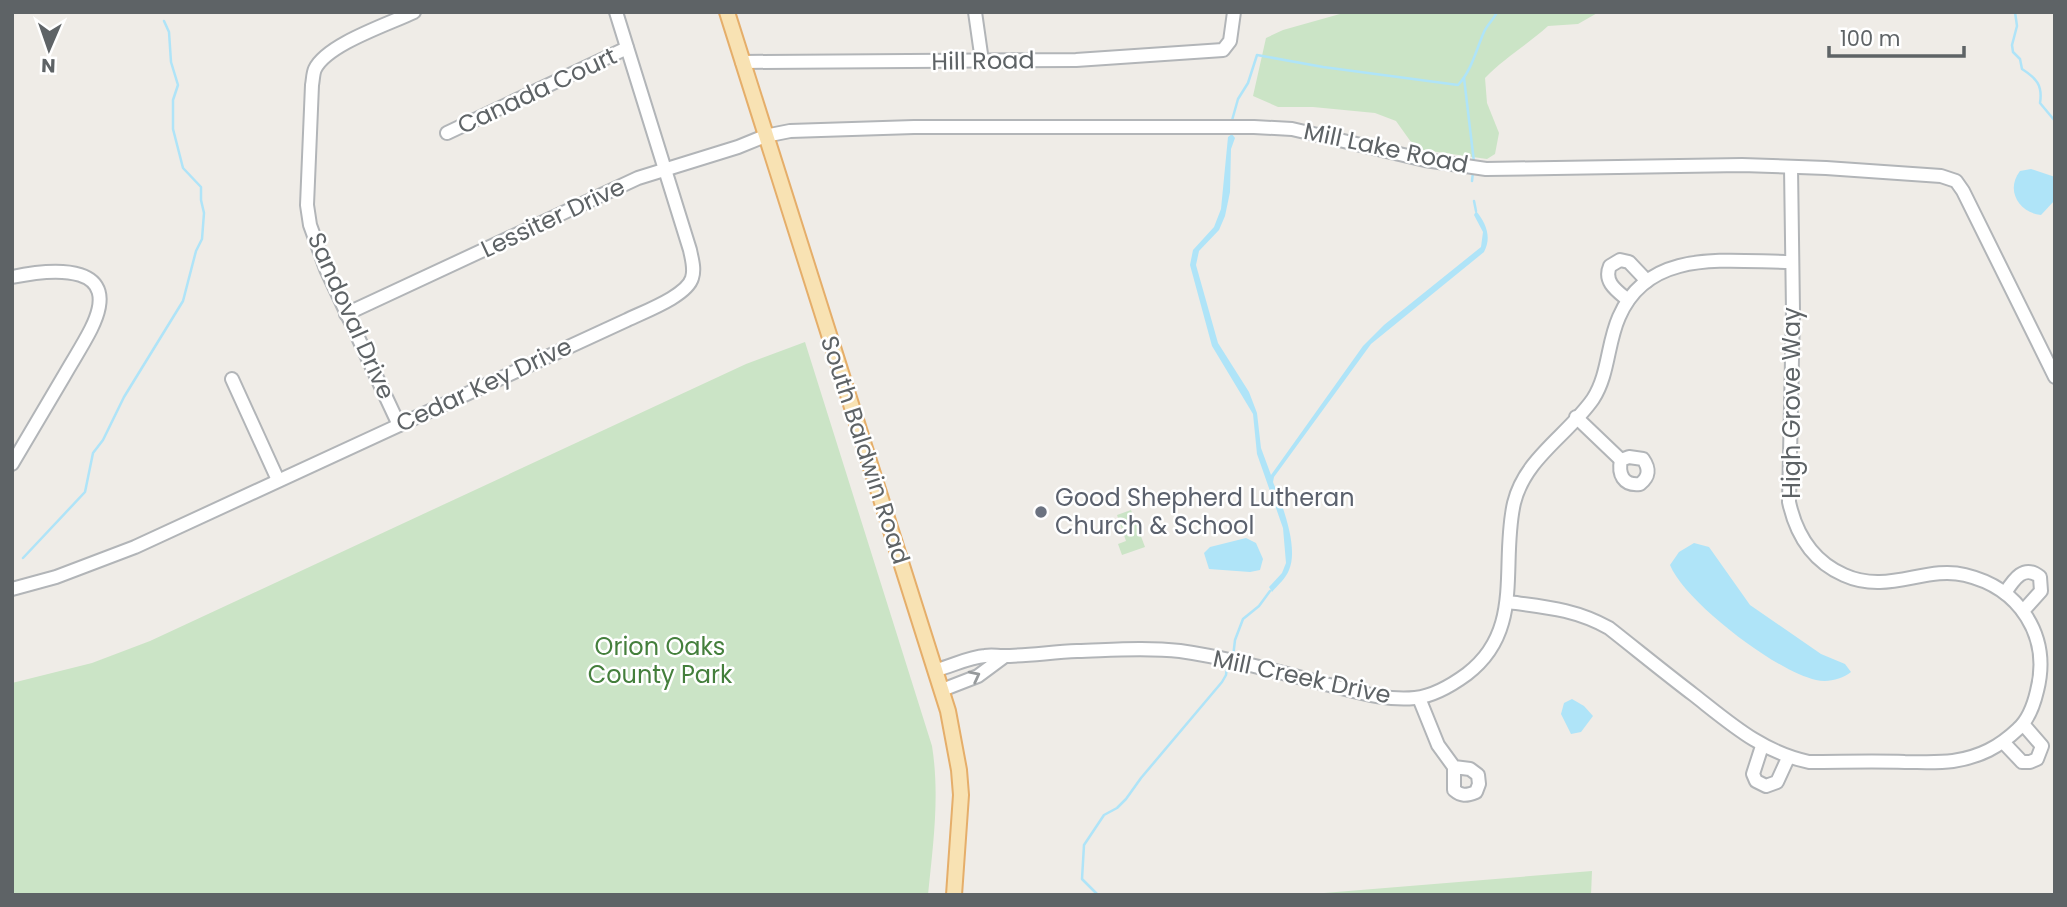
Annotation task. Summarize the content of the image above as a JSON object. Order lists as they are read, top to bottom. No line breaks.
{"streets":{"main road":["South Baldwin Road"],"street":["Hill Road","Canada Court","Mill Lake Road","Lessiter Drive","Sandoval Drive","Cedar Key Drive","High Grove Way","Mill Creek Drive"]},"crossings":[["Hill Road","South Baldwin Road"],["Canada Court","Cedar Key Drive"],["Mill Lake Road","Lessiter Drive"],["Mill Lake Road","High Grove Way"],["Mill Lake Road","South Baldwin Road"],["Lessiter Drive","Sandoval Drive"],["Lessiter Drive","Cedar Key Drive"],["Lessiter Drive","South Baldwin Road"],["Sandoval Drive","Cedar Key Drive"],["High Grove Way","Mill Creek Drive"],["South Baldwin Road","Mill Creek Drive"]],"parks":["Orion Oaks County Park"],"places":["Good Shepherd Lutheran Church & School"],"scale_bar":"100 m","north":"bottom"}
